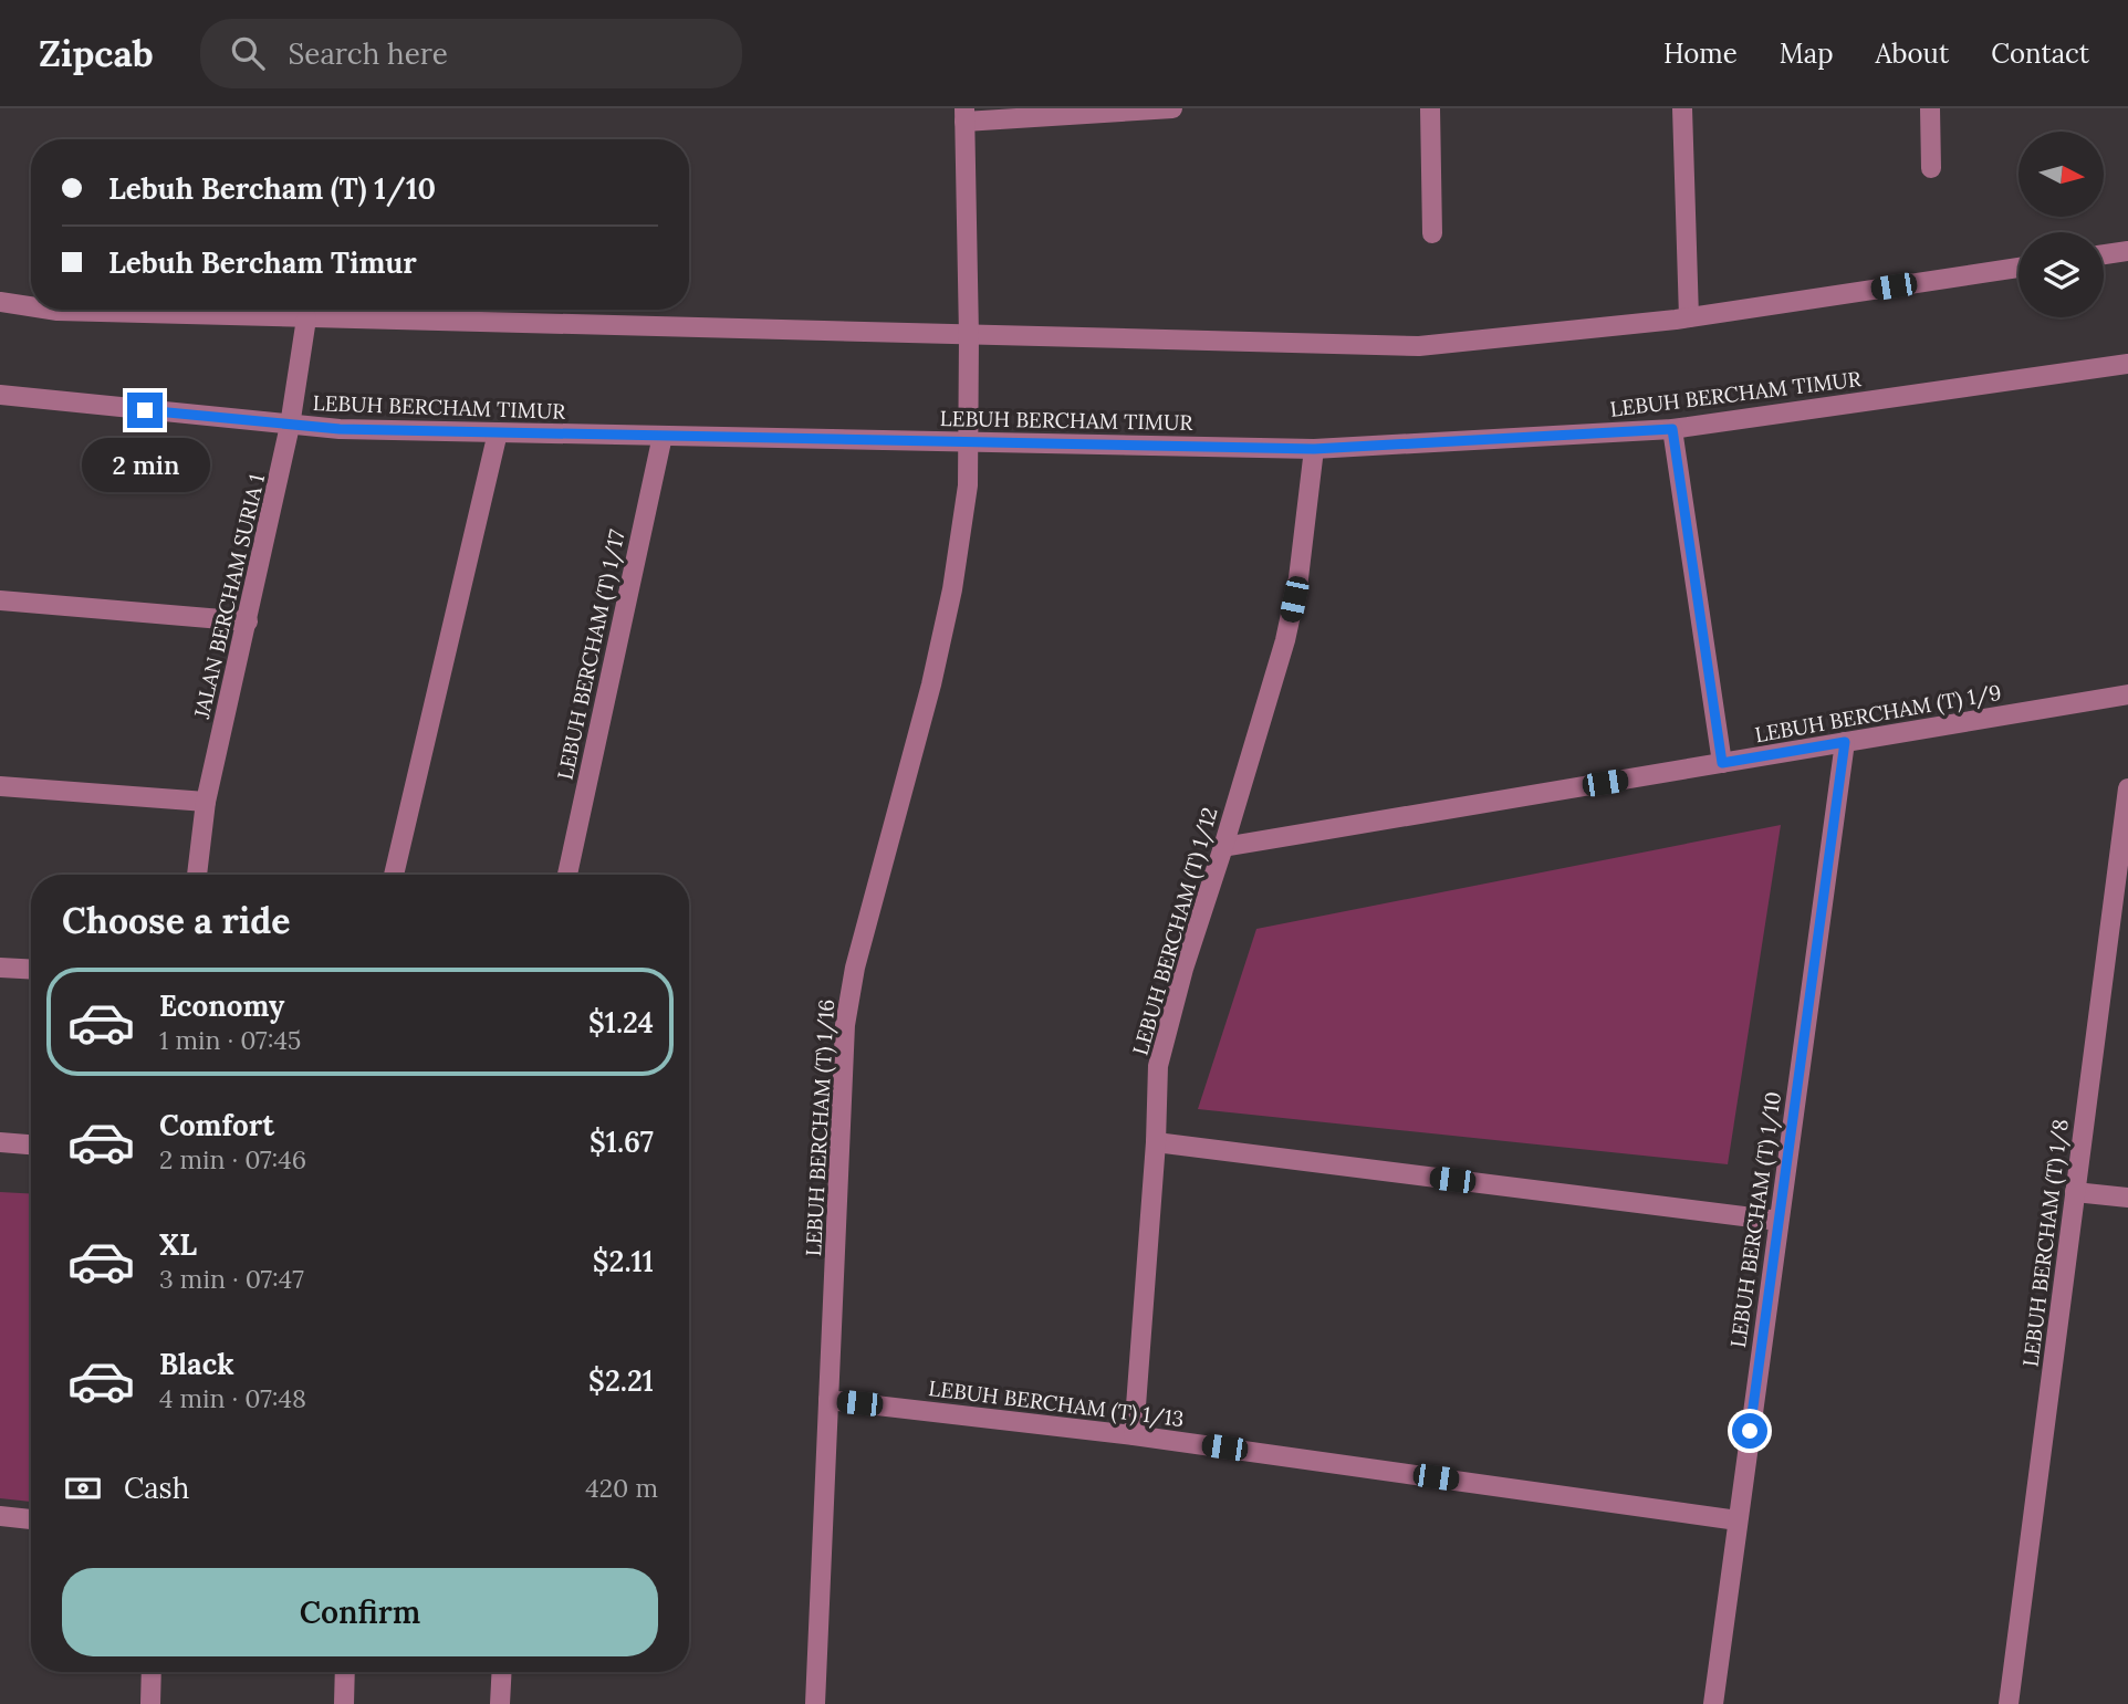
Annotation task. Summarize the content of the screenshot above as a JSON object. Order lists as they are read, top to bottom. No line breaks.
{"streets":{"street":["LEBUH BERCHAM TIMUR","JALAN BERCHAM SURIA 1","LEBUH BERCHAM (T) 1/17","LEBUH BERCHAM (T) 1/9","LEBUH BERCHAM (T) 1/12","LEBUH BERCHAM (T) 1/16","LEBUH BERCHAM (T) 1/10","LEBUH BERCHAM (T) 1/8","LEBUH BERCHAM (T) 1/13"]},"crossings":[["LEBUH BERCHAM TIMUR","JALAN BERCHAM SURIA 1"],["LEBUH BERCHAM TIMUR","LEBUH BERCHAM (T) 1/17"],["LEBUH BERCHAM TIMUR","LEBUH BERCHAM (T) 1/12"],["LEBUH BERCHAM TIMUR","LEBUH BERCHAM (T) 1/16"],["LEBUH BERCHAM (T) 1/9","LEBUH BERCHAM (T) 1/12"],["LEBUH BERCHAM (T) 1/9","LEBUH BERCHAM (T) 1/10"],["LEBUH BERCHAM (T) 1/12","LEBUH BERCHAM (T) 1/13"],["LEBUH BERCHAM (T) 1/16","LEBUH BERCHAM (T) 1/13"],["LEBUH BERCHAM (T) 1/10","LEBUH BERCHAM (T) 1/13"]],"north":"right","page":{"header":"Zipcab","search":"Search here","nav":["Home","Map","About","Contact"],"banner":["Lebuh Bercham (T) 1/10","Lebuh Bercham Timur"],"bubble":"2 min","heading":"Choose a ride","list":[{"name":"Economy","note":"1 min · 07:45","value":"$1.24"},{"name":"Comfort","note":"2 min · 07:46","value":"$1.67"},{"name":"XL","note":"3 min · 07:47","value":"$2.11"},{"name":"Black","note":"4 min · 07:48","value":"$2.21"}],"pay":["Cash","420 m"],"buttons":"Confirm"}}
